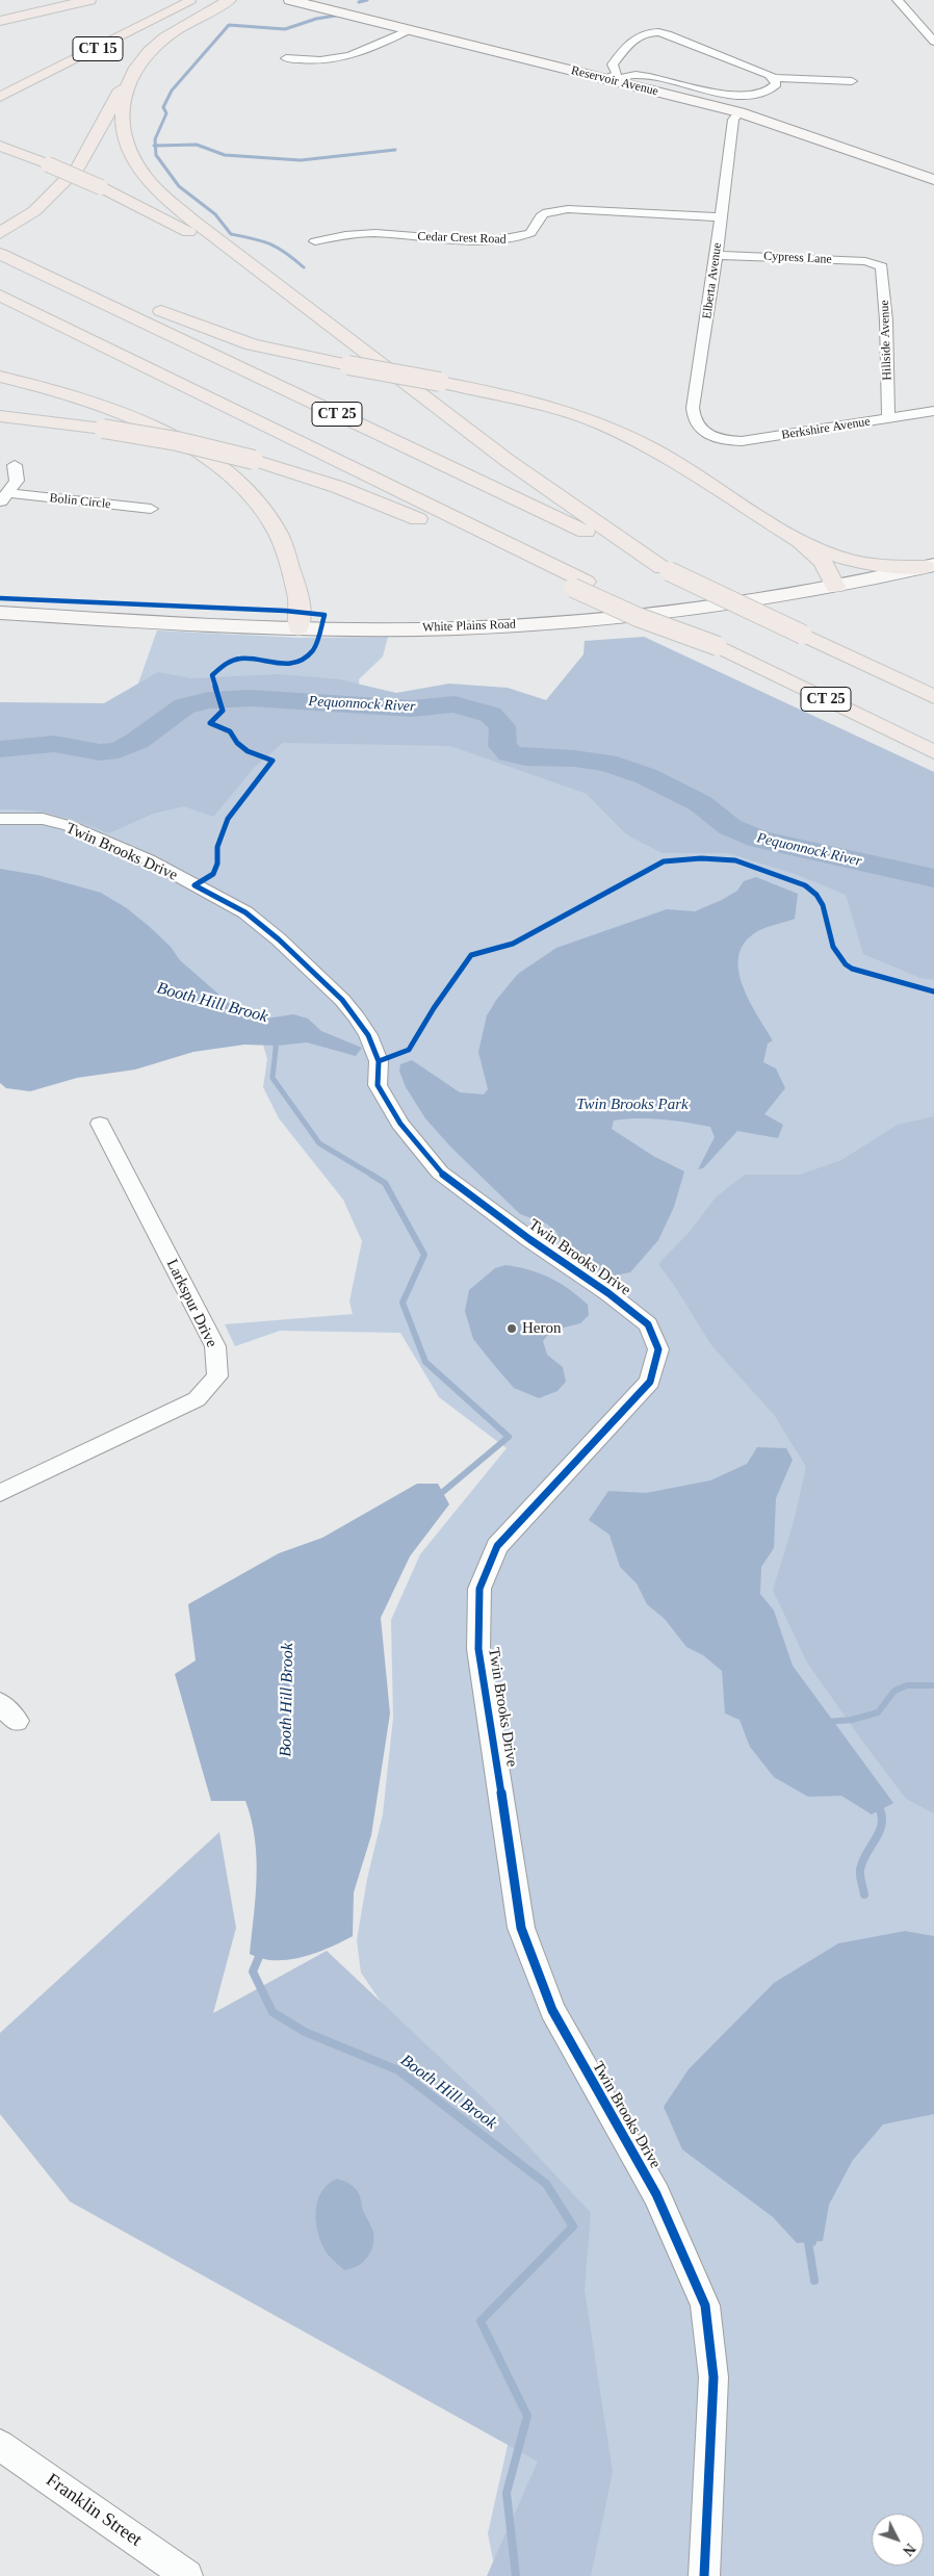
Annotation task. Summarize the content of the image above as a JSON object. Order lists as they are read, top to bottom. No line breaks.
{"streets":{"highway":["CT 15","CT 25"],"main road":["Reservoir Avenue","White Plains Road"],"street":["Cedar Crest Road","Cypress Lane","Elberta Avenue","Hillside Avenue","Berkshire Avenue","Bolin Circle","Twin Brooks Drive","Larkspur Drive","Franklin Street"]},"crossings":[["Reservoir Avenue","Elberta Avenue"],["Cedar Crest Road","Elberta Avenue"],["Cypress Lane","Elberta Avenue"],["Cypress Lane","Hillside Avenue"],["Elberta Avenue","Berkshire Avenue"],["Hillside Avenue","Berkshire Avenue"]],"water":["Pequonnock River","Booth Hill Brook"],"parks":["Twin Brooks Park"],"places":["Heron"],"north":"bottom right"}
